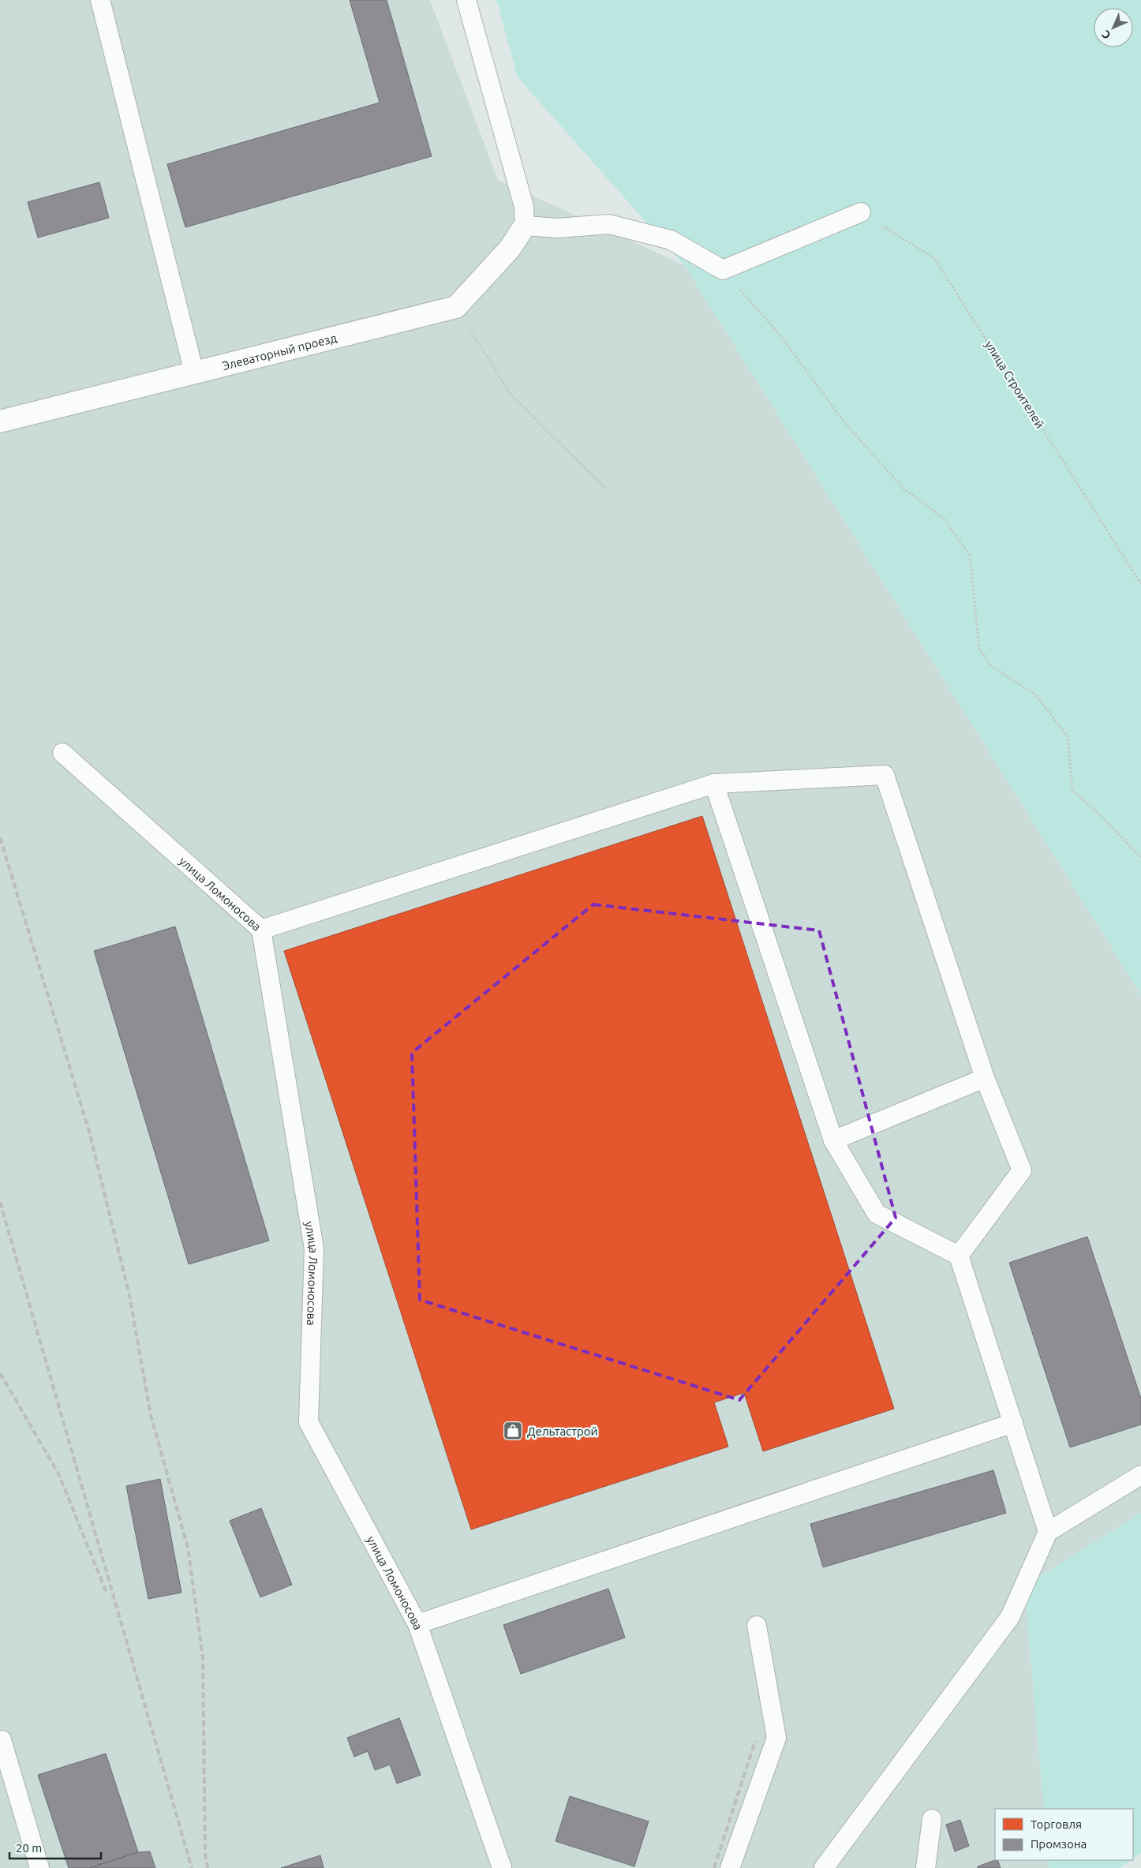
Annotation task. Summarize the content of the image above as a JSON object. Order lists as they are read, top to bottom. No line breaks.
{"streets":{"street":["Элеваторный проезд"],"lane":["улица Ломоносова"],"path":["улица Строителей"]},"places":{"shop":["Дельтастрой"]},"legend":["Торговля","Промзона"],"scale_bar":"20 m","north":"bottom left"}
